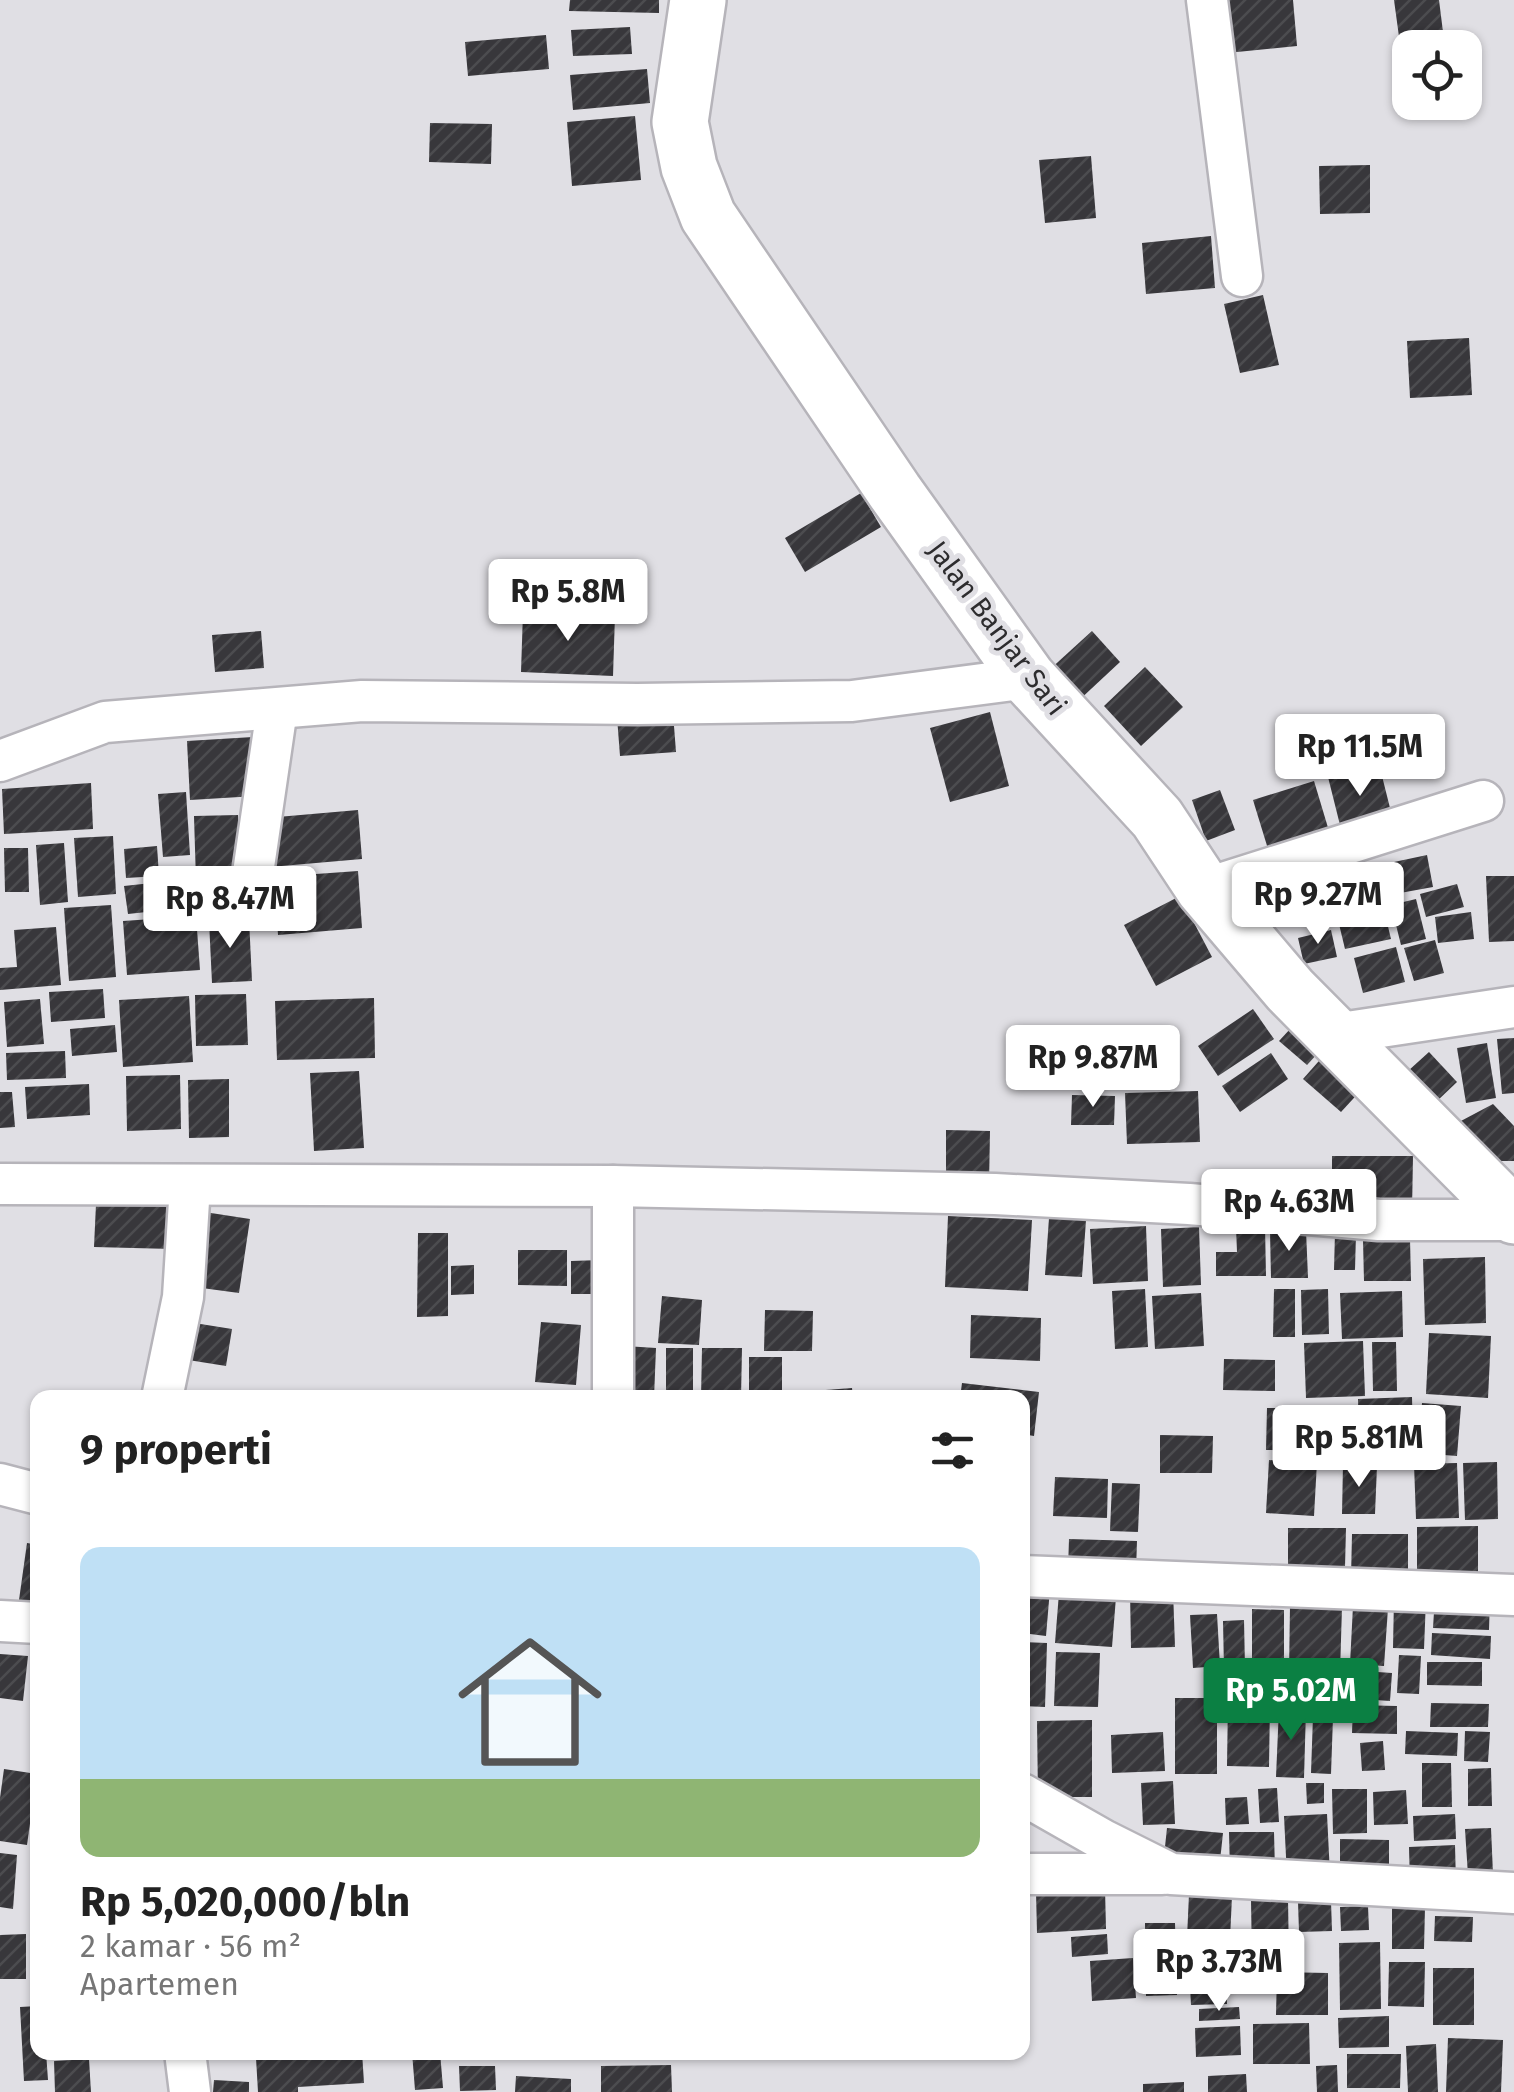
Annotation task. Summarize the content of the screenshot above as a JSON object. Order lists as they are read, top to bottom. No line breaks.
{"streets":{"street":["Jalan Banjar Sari"]},"page":{"price":["Rp 5.8M","Rp 11.5M","Rp 9.27M","Rp 8.47M","Rp 9.87M","Rp 4.63M","Rp 5.81M","Rp 5.02M","Rp 3.73M"],"heading":"9 properti","list":[{"name":"Rp 5,020,000/bln","note":"2 kamar · 56 m² · Apartemen"}]}}
